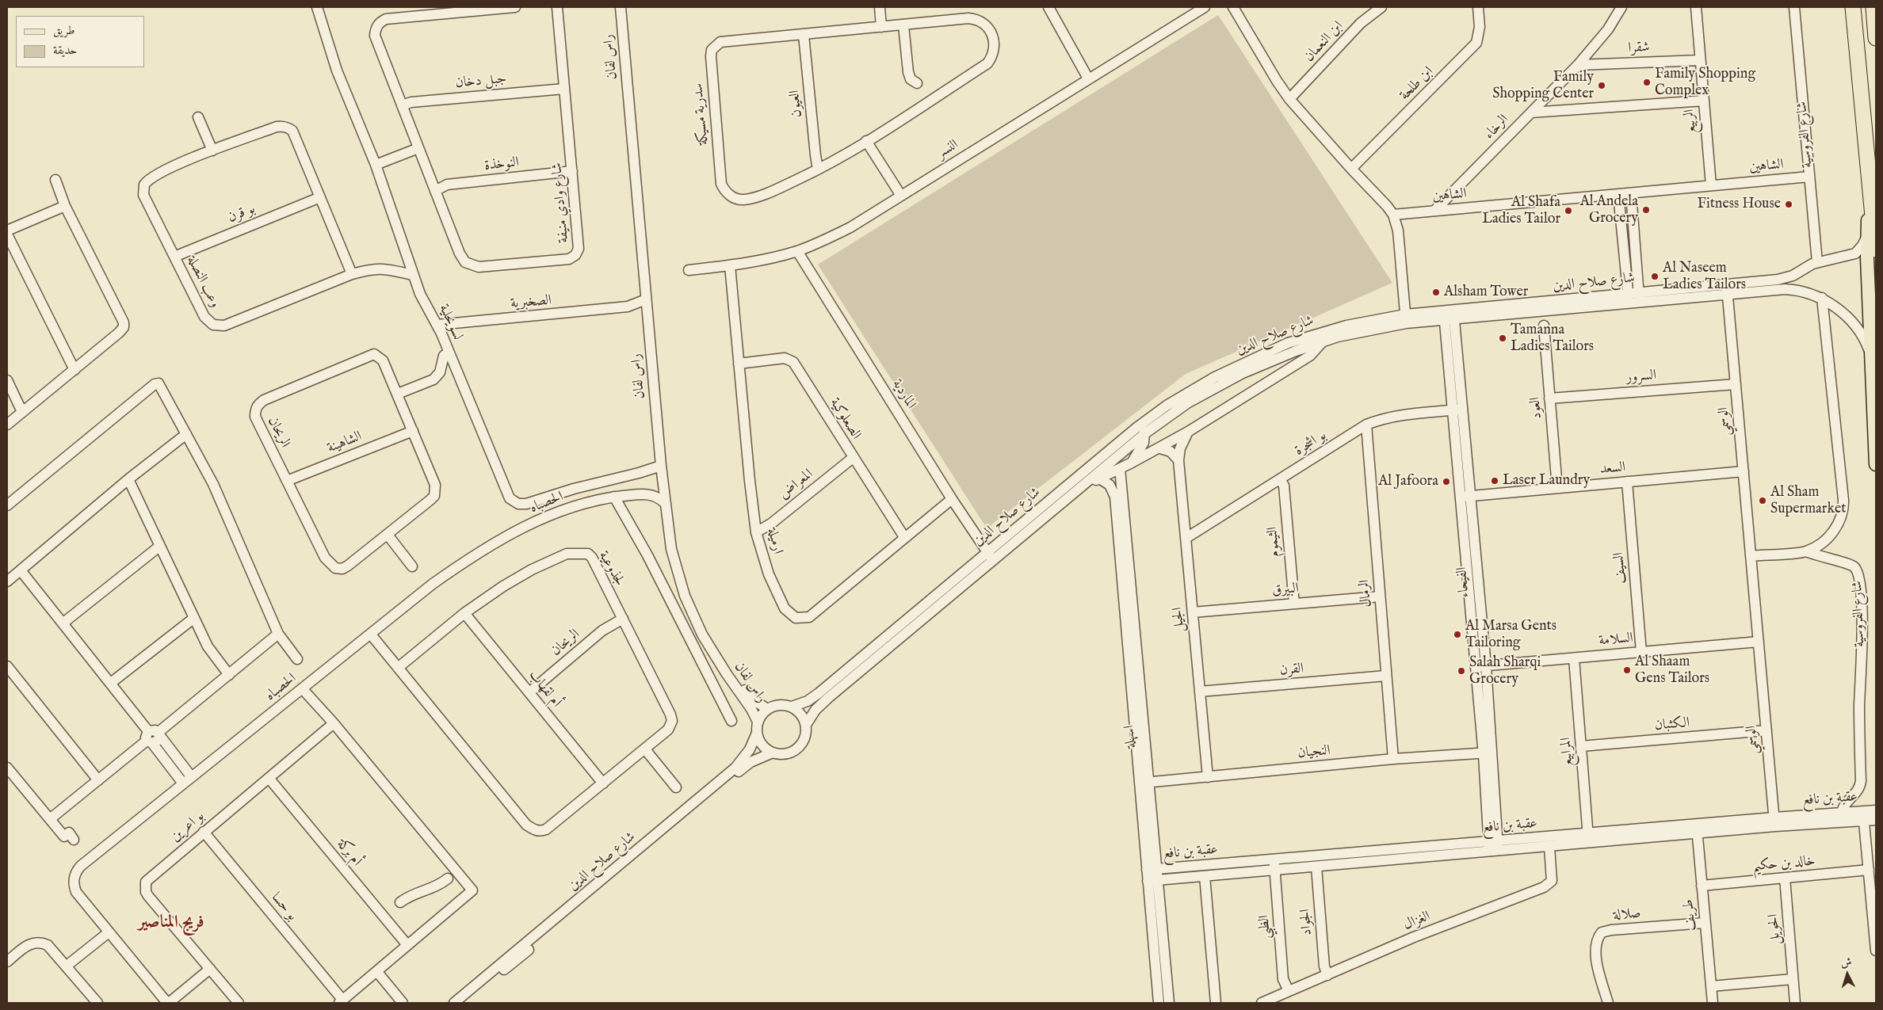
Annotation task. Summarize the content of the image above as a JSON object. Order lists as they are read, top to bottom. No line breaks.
{"streets":{"street":["ابن النعمان","شقرا","راس لفان","جبل دخان","ابن طلحة","العيون","سدرية مسيكة","الربيع","الرخاء","شارع الفروسية","النسر","النوخذة","الشاهين","شارع وادي منيفة","بو قرن","وعب النصلة","شارع صلاح الدين","الصخبرية","لسويحلية","السرور","الماردية","العود","الصعلوكية","الوسمي","الريحان","الشاهينة","بو اشجرة","السعد","المعراض","الحصباه","ارميلة","الثيموم","السيف","لجذوعية","الفيحاء","البيرق","الرمال","الجيل","السلامة","القرن","أم لقهاب","الكثبان","اسهلة","المرابيع","النجيان","عقبة بن نافع","بو اعرين","أم بركة","خالد بن حكيم","بو حسا","صلالة","طريف","الغزال","الجواد","الظبي","الحويل"]},"crossings":[["شقرا","الربيع"],["شقرا","الرخاء"],["راس لفان","شارع صلاح الدين"],["راس لفان","الصخبرية"],["راس لفان","لسويحلية"],["راس لفان","الحصباه"],["جبل دخان","شارع وادي منيفة"],["العيون","سدرية مسيكة"],["الربيع","الشاهين"],["الرخاء","الشاهين"],["شارع الفروسية","الشاهين"],["شارع الفروسية","شارع صلاح الدين"],["شارع الفروسية","عقبة بن نافع"],["النسر","الماردية"],["النسر","ارميلة"],["النوخذة","شارع وادي منيفة"],["بو قرن","وعب النصلة"],["وعب النصلة","لسويحلية"],["شارع صلاح الدين","الماردية"],["شارع صلاح الدين","الوسمي"],["شارع صلاح الدين","الفيحاء"],["شارع صلاح الدين","الجيل"],["شارع صلاح الدين","اسهلة"],["الصخبرية","لسويحلية"],["السرور","العود"],["السرور","الوسمي"],["الماردية","ارميلة"],["العود","السعد"],["الصعلوكية","المعراض"],["الصعلوكية","ارميلة"],["الوسمي","السعد"],["الوسمي","السلامة"],["الوسمي","الكثبان"],["الوسمي","عقبة بن نافع"],["الريحان","الشاهينة"],["الريحان","لجذوعية"],["الريحان","أم لقهاب"],["بو اشجرة","الثيموم"],["بو اشجرة","الفيحاء"],["بو اشجرة","الرمال"],["بو اشجرة","الجيل"],["السعد","السيف"],["السعد","الفيحاء"],["المعراض","ارميلة"],["الحصباه","لجذوعية"],["الثيموم","البيرق"],["السيف","السلامة"],["لجذوعية","أم لقهاب"],["الفيحاء","السلامة"],["الفيحاء","النجيان"],["الفيحاء","عقبة بن نافع"],["البيرق","الرمال"],["البيرق","الجيل"],["الرمال","القرن"],["الرمال","النجيان"],["الجيل","القرن"],["الجيل","النجيان"],["السلامة","المرابيع"],["الكثبان","المرابيع"],["اسهلة","النجيان"],["اسهلة","عقبة بن نافع"],["المرابيع","عقبة بن نافع"],["عقبة بن نافع","طريف"],["عقبة بن نافع","الغزال"],["عقبة بن نافع","الجواد"],["عقبة بن نافع","الظبي"],["بو اعرين","أم بركة"],["بو اعرين","بو حسا"],["خالد بن حكيم","طريف"],["خالد بن حكيم","الحويل"],["صلالة","طريف"],["الغزال","الجواد"],["الغزال","الظبي"]],"districts":["فريج المناصير"],"places":["Family Shopping Complex","Family Shopping Center","Fitness House","Al Andela Grocery","Al Shafa Ladies Tailor","Al Naseem Ladies Tailors","Alsham Tower","Tamanna Ladies Tailors","Laser Laundry","Al Jafoora","Al Sham Supermarket","Al Marsa Gents Tailoring","Al Shaam Gens Tailors","Salah Sharqi Grocery"],"legend":["طريق","حديقة"],"north":"top"}
